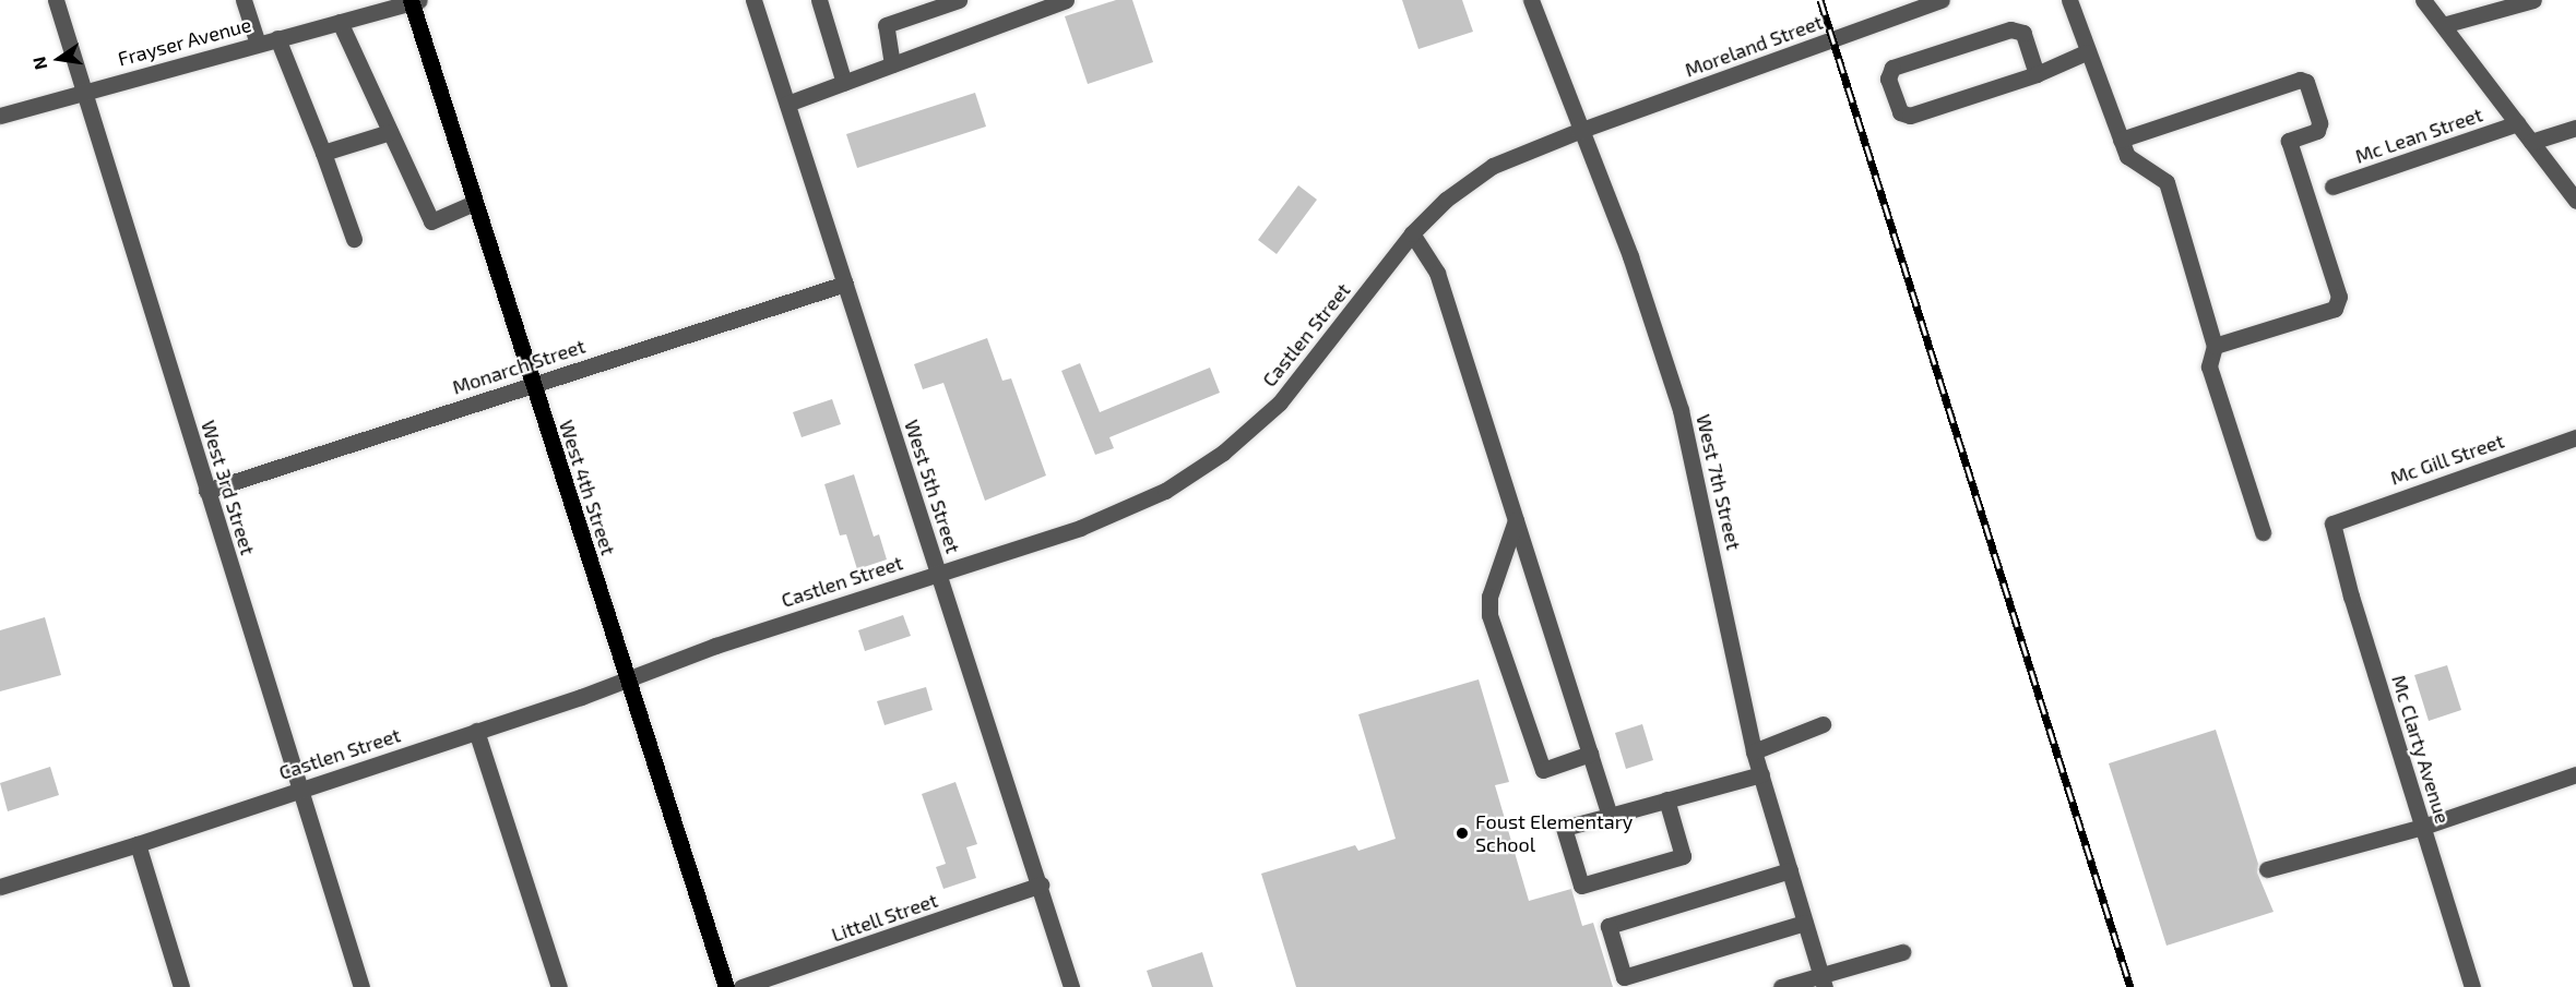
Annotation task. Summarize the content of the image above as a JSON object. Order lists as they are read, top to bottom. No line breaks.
{"streets":{"main road":["West 4th Street"],"street":["Frayser Avenue","Moreland Street","Mc Lean Street","Castlen Street","Monarch Street","Mc Gill Street","West 7th Street","West 5th Street","West 3rd Street","Mc Clarty Avenue","Littell Street"]},"crossings":[["Frayser Avenue","West 3rd Street"],["Frayser Avenue","West 4th Street"],["Moreland Street","Castlen Street"],["Moreland Street","West 7th Street"],["Castlen Street","West 7th Street"],["Castlen Street","West 5th Street"],["Castlen Street","West 3rd Street"],["Castlen Street","West 4th Street"],["Monarch Street","West 5th Street"],["Monarch Street","West 3rd Street"],["Monarch Street","West 4th Street"],["Mc Gill Street","Mc Clarty Avenue"],["West 5th Street","Littell Street"]],"places":["Foust Elementary School"],"north":"left"}
